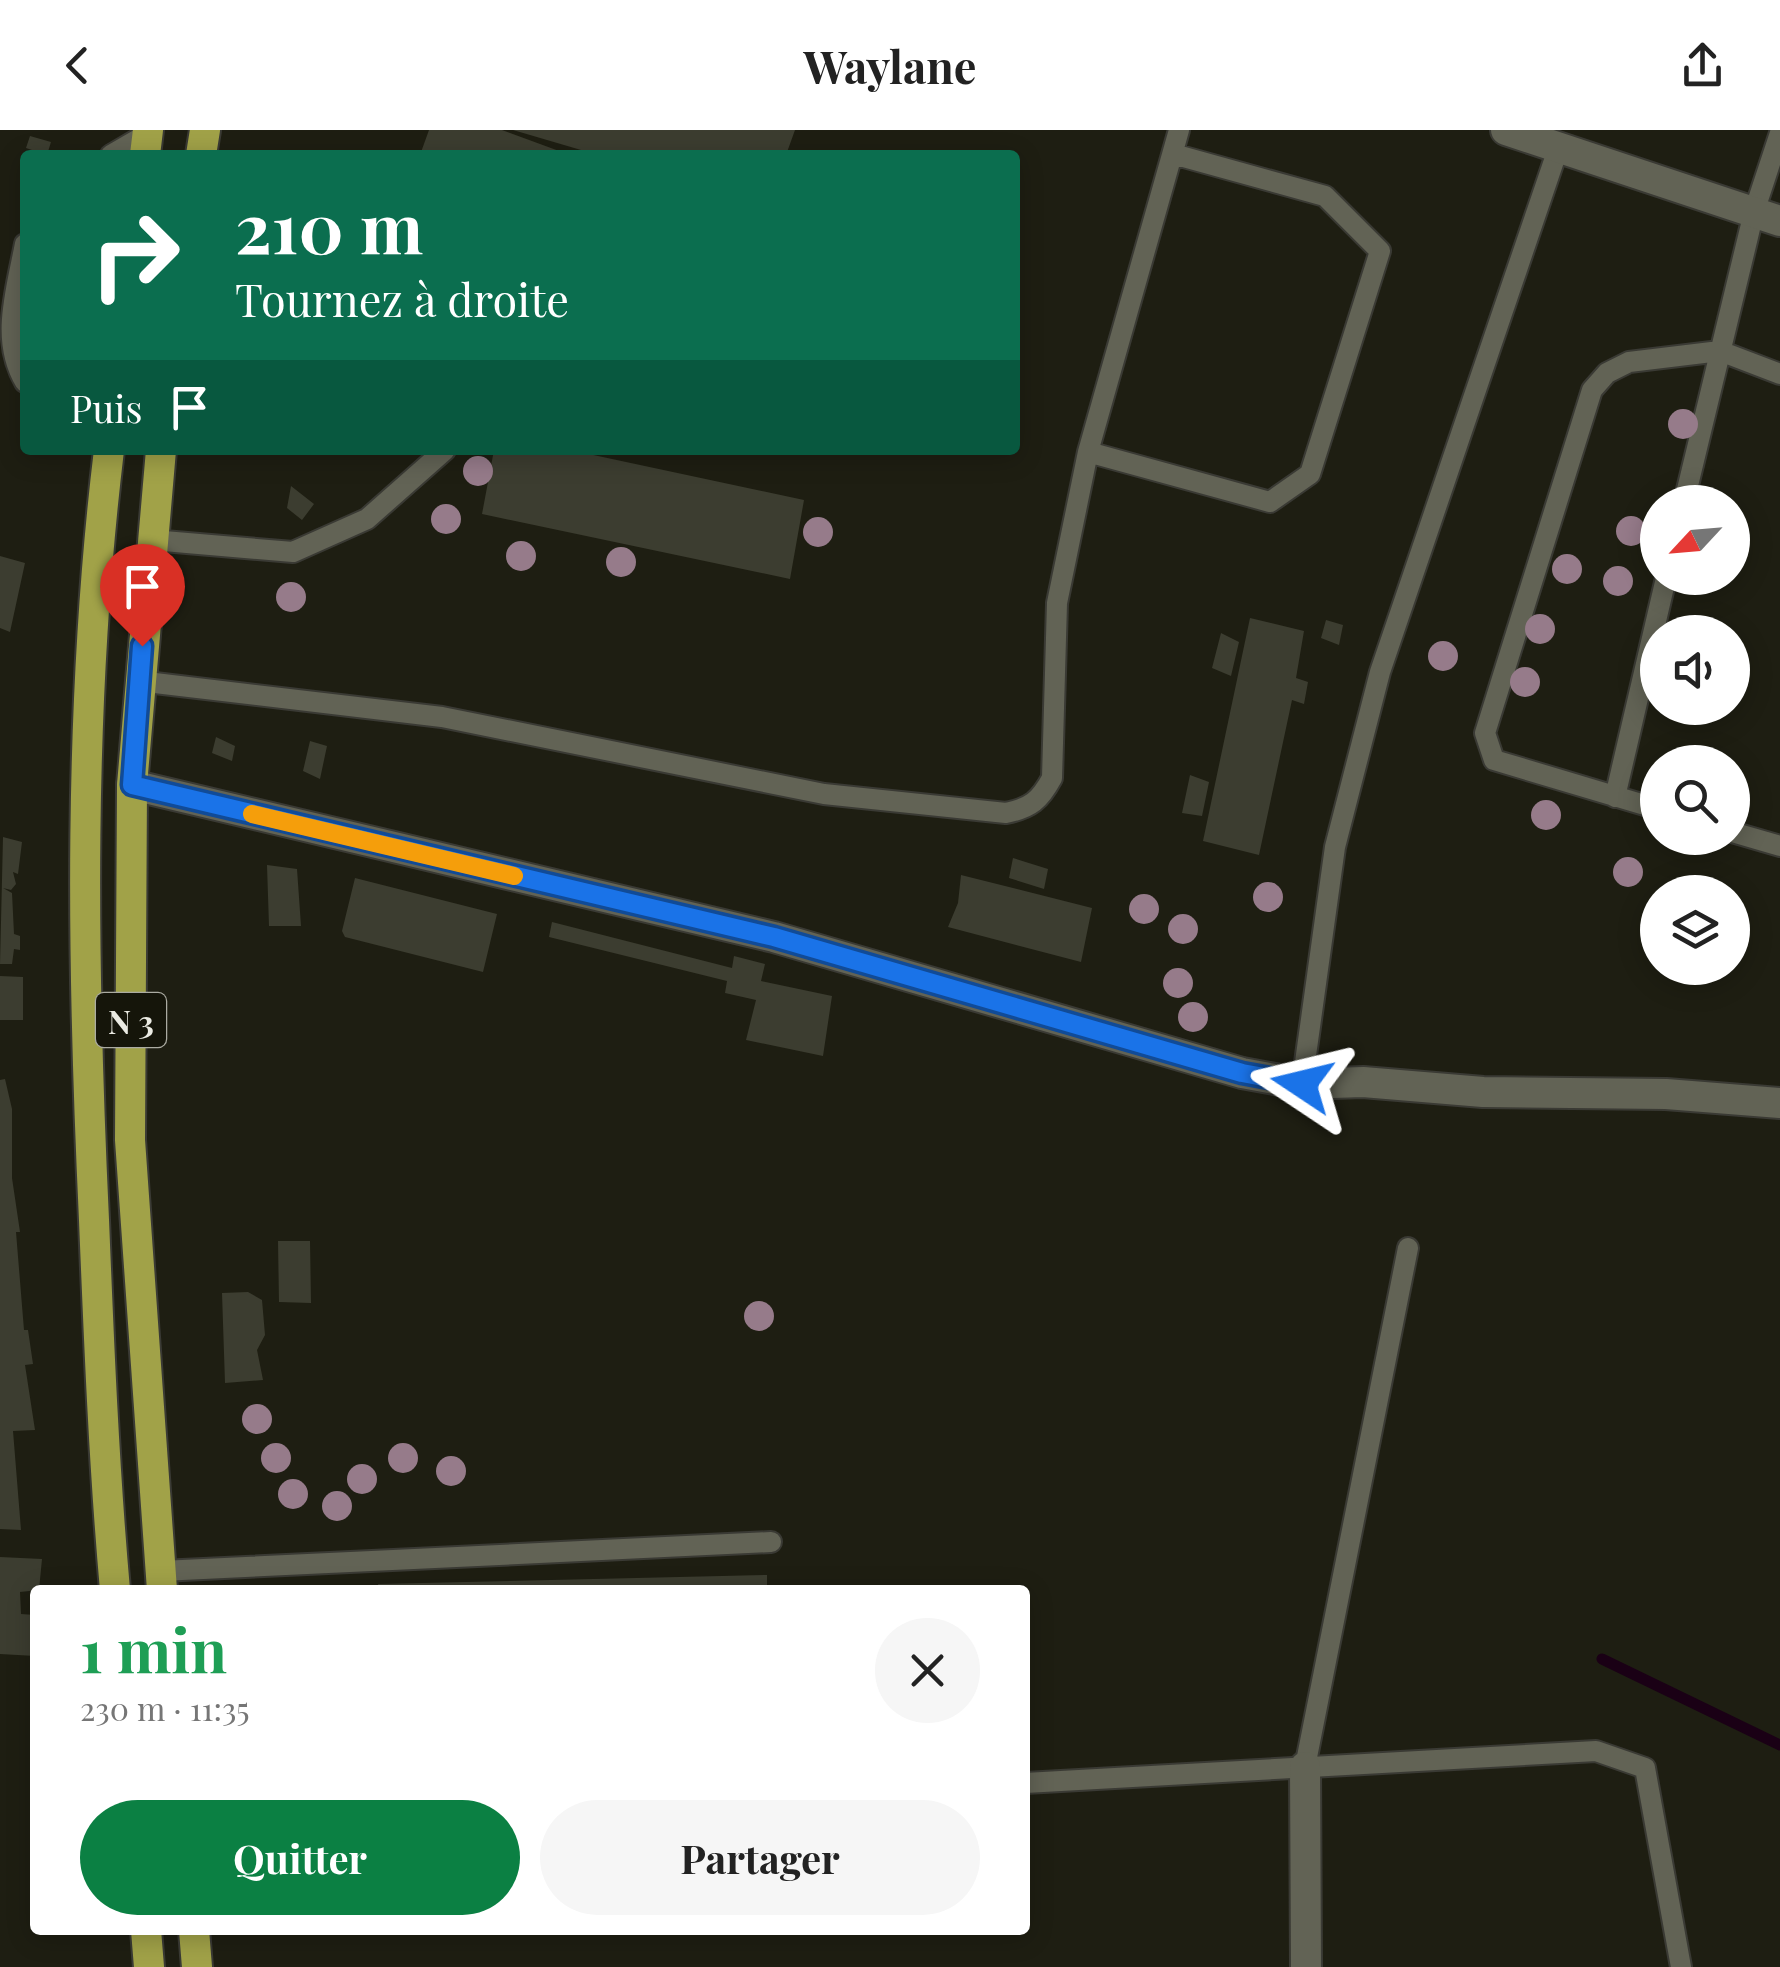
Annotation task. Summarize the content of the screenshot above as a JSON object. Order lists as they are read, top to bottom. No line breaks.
{"streets":{"highway":["N 3"]},"north":"bottom left","page":{"header":"Waylane","turn":["210 m","Tournez à droite"],"then":"Puis","heading":["1 min","230 m · 11:35"],"buttons":["Quitter","Partager"]}}
